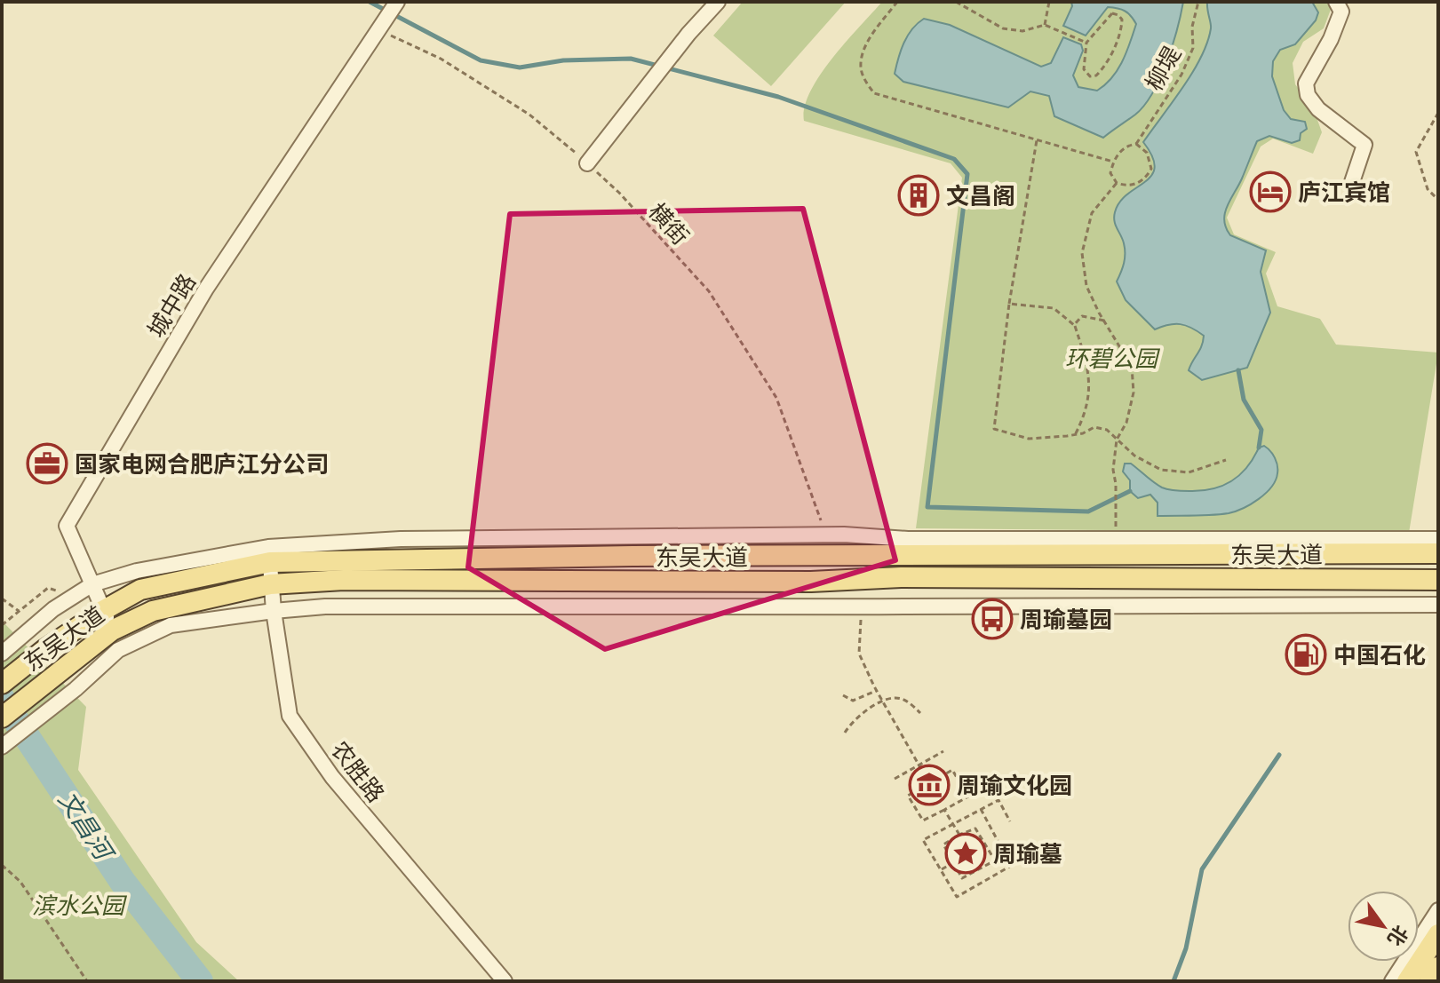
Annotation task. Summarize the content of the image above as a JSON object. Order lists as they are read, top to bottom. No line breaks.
{"streets":{"main road":["东吴大道"],"street":["城中路","农胜路"],"path":["柳堤","横街"]},"crossings":[["横街","城中路"],["城中路","东吴大道"],["东吴大道","农胜路"]],"water":["文昌河"],"parks":["环碧公园","滨水公园"],"places":{"hotel":["庐江宾馆"],"building":["文昌阁"],"office":["国家电网合肥庐江分公司"],"bus stop":["周瑜墓园"],"fuel station":["中国石化"],"museum":["周瑜文化园"],"place":["周瑜墓"]},"north":"bottom right"}
